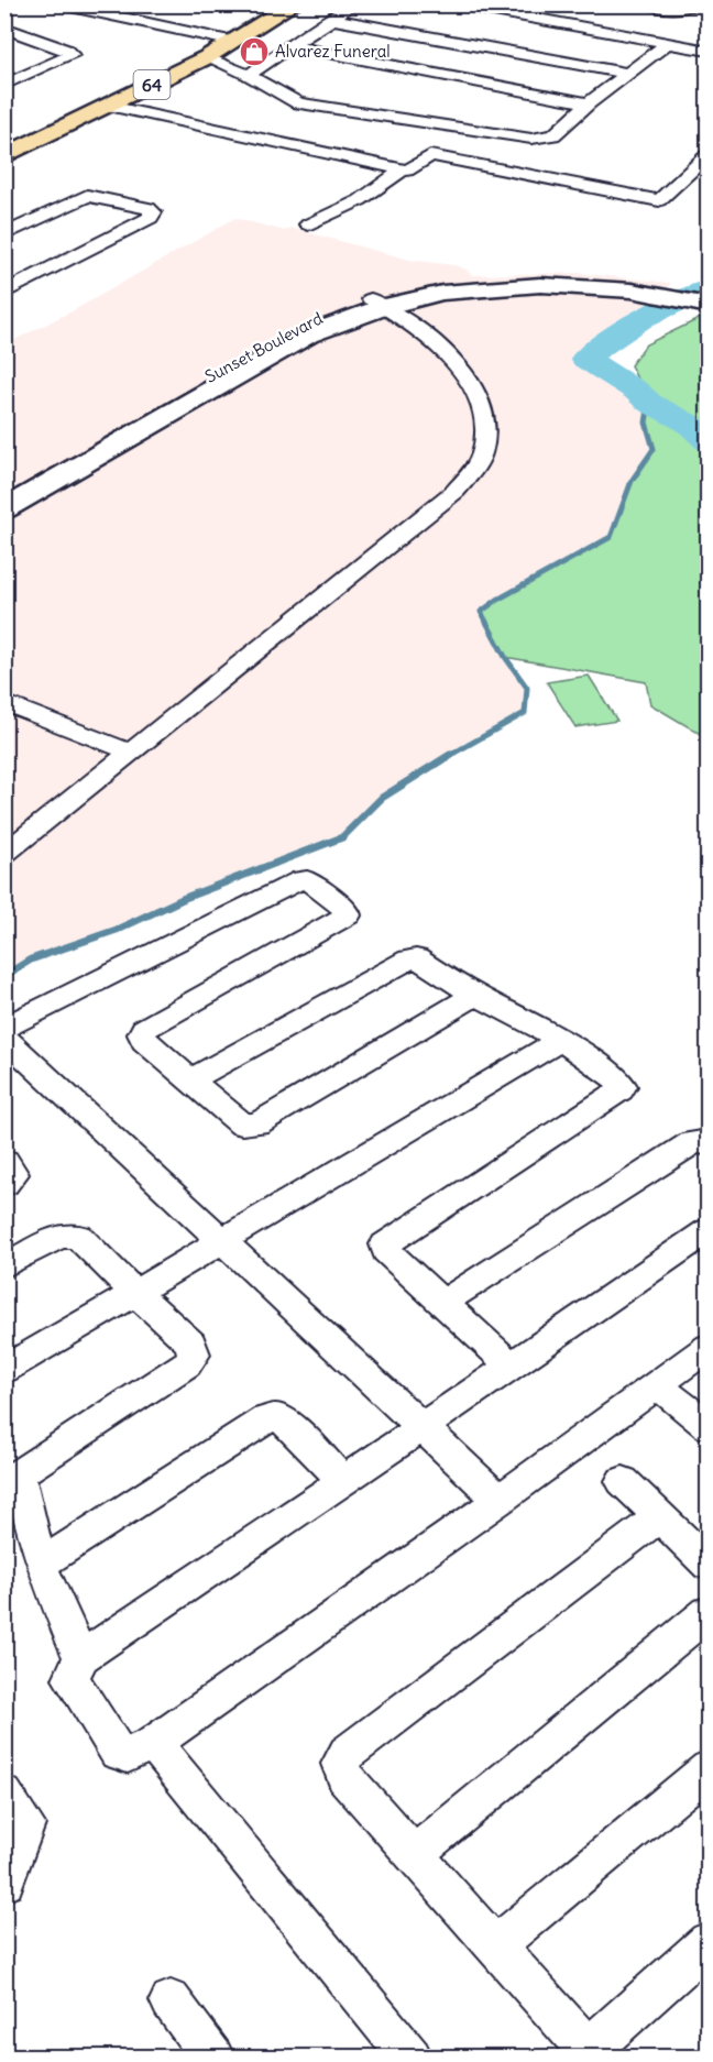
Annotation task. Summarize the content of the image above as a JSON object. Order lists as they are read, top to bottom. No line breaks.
{"streets":{"main road":["64","Sunset Boulevard"]},"places":{"shop":["Alvarez Funeral"]}}
